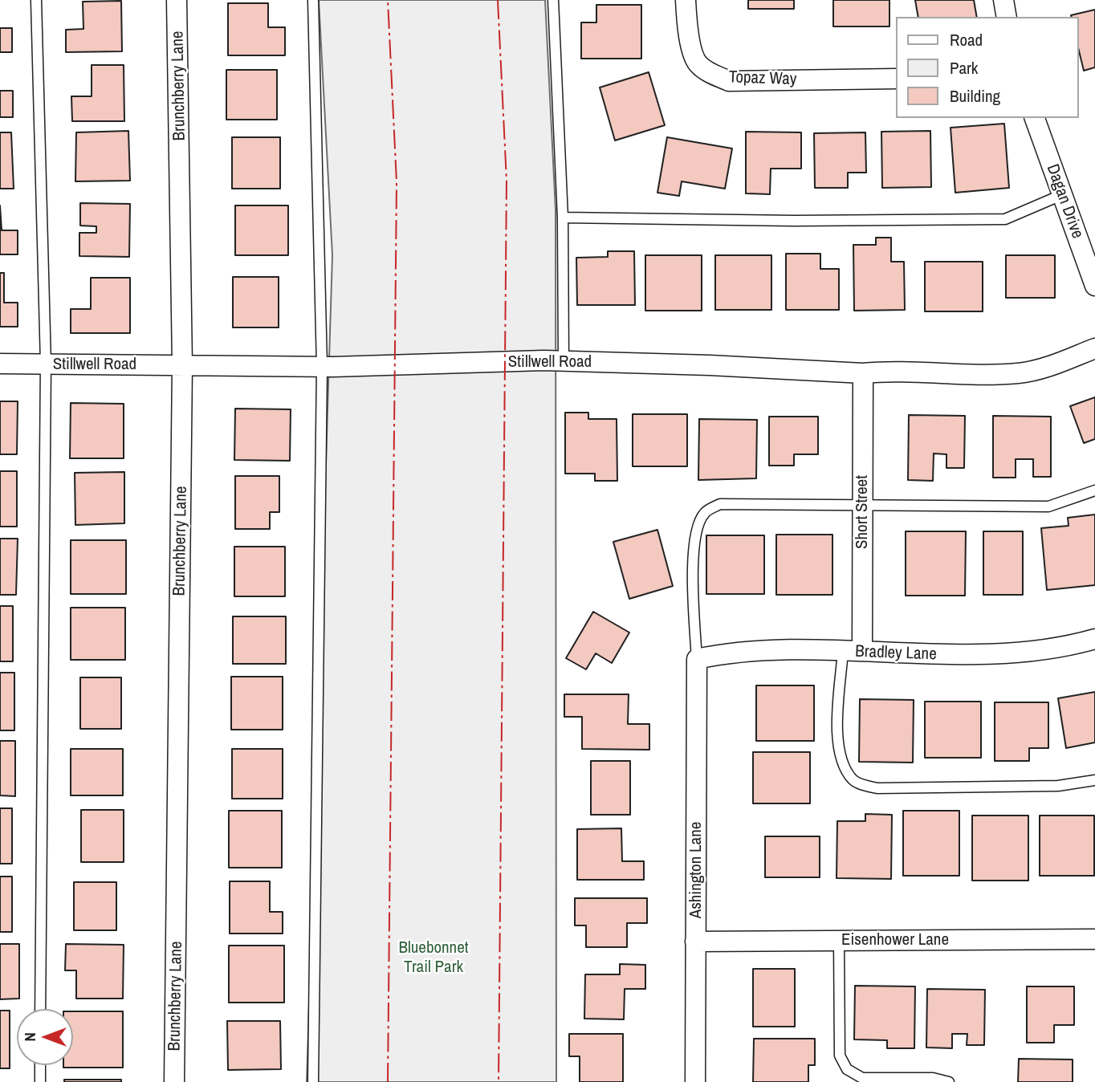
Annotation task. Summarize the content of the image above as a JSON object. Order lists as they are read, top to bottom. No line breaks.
{"streets":{"street":["Topaz Way","Brunchberry Lane","Dagan Drive","Stillwell Road","Short Street","Bradley Lane","Ashington Lane","Eisenhower Lane"]},"crossings":[["Brunchberry Lane","Stillwell Road"],["Stillwell Road","Short Street"],["Short Street","Bradley Lane"],["Bradley Lane","Ashington Lane"],["Ashington Lane","Eisenhower Lane"]],"parks":["Bluebonnet Trail Park"],"legend":["Road","Park","Building"],"north":"left"}
